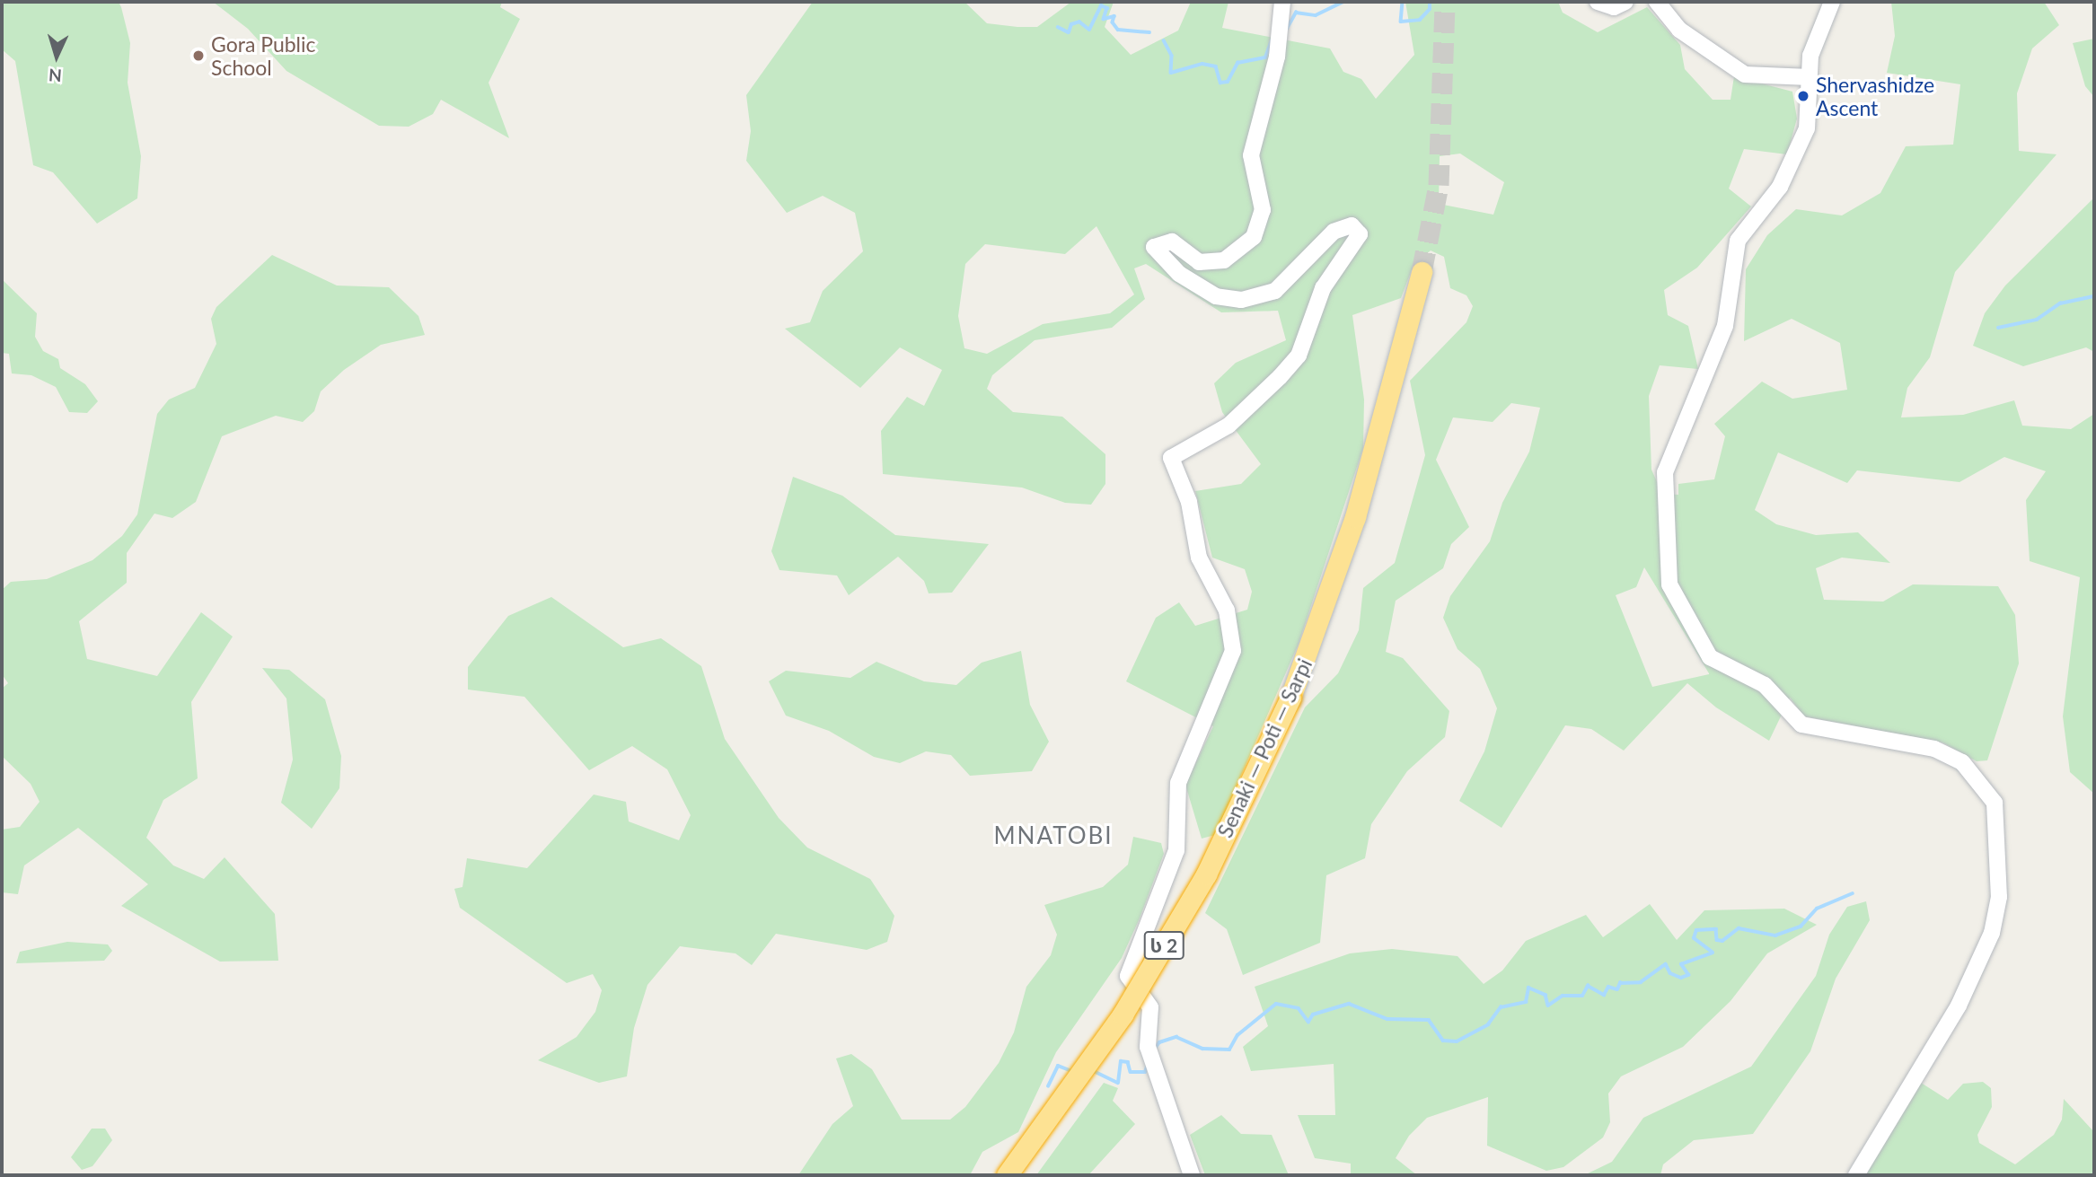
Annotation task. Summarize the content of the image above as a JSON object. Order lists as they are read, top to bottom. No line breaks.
{"streets":{"highway":["Senaki — Poti — Sarpi","ს 2"]},"districts":["MNATOBI"],"places":["Gora Public School","Shervashidze Ascent"],"north":"bottom"}
